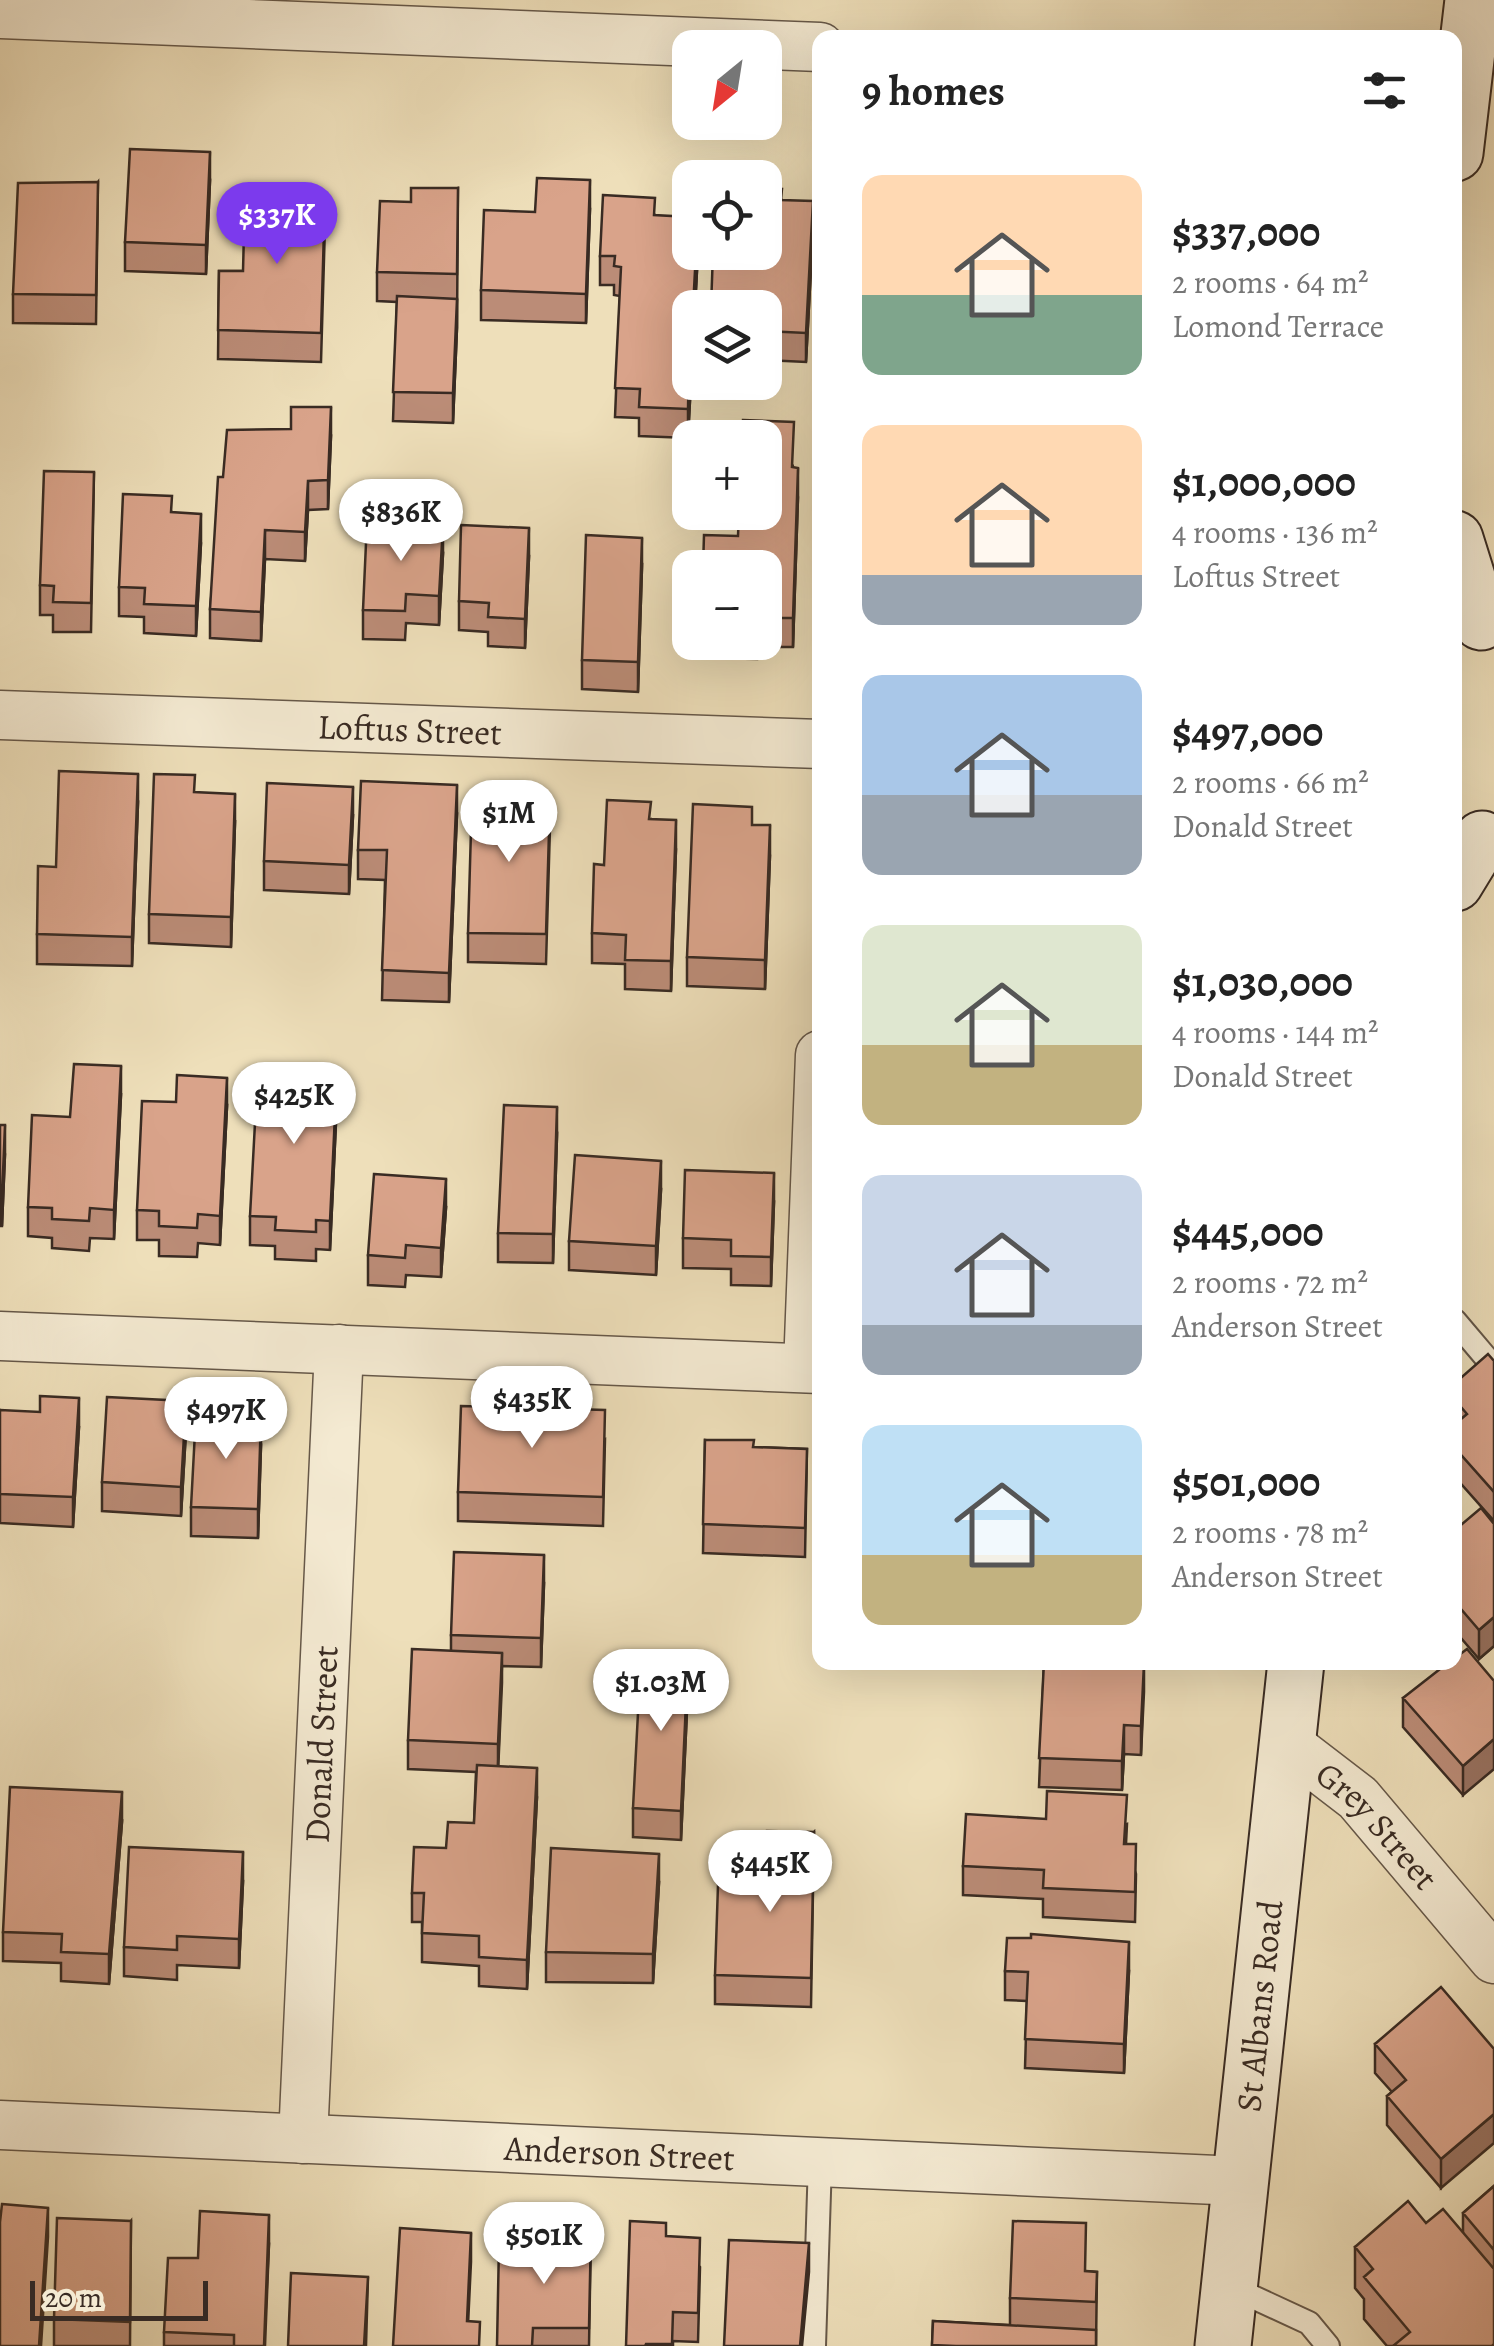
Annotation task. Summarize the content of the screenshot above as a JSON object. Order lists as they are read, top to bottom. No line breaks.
{"streets":{"street":["Loftus Street","Donald Street","Grey Street","St Albans Road","Anderson Street"]},"crossings":[["Donald Street","Anderson Street"],["Grey Street","St Albans Road"],["St Albans Road","Anderson Street"]],"scale_bar":"20 m","north":"bottom left","page":{"map_buttons":["+","−"],"heading":"9 homes","list":[{"name":"$337,000","note":"2 rooms · 64 m² · Lomond Terrace"},{"name":"$1,000,000","note":"4 rooms · 136 m² · Loftus Street"},{"name":"$497,000","note":"2 rooms · 66 m² · Donald Street"},{"name":"$1,030,000","note":"4 rooms · 144 m² · Donald Street"},{"name":"$445,000","note":"2 rooms · 72 m² · Anderson Street"},{"name":"$501,000","note":"2 rooms · 78 m² · Anderson Street"}],"price":["$337K","$836K","$1M","$425K","$435K","$497K","$1.03M","$445K","$501K"],"scale":"20 m"}}
